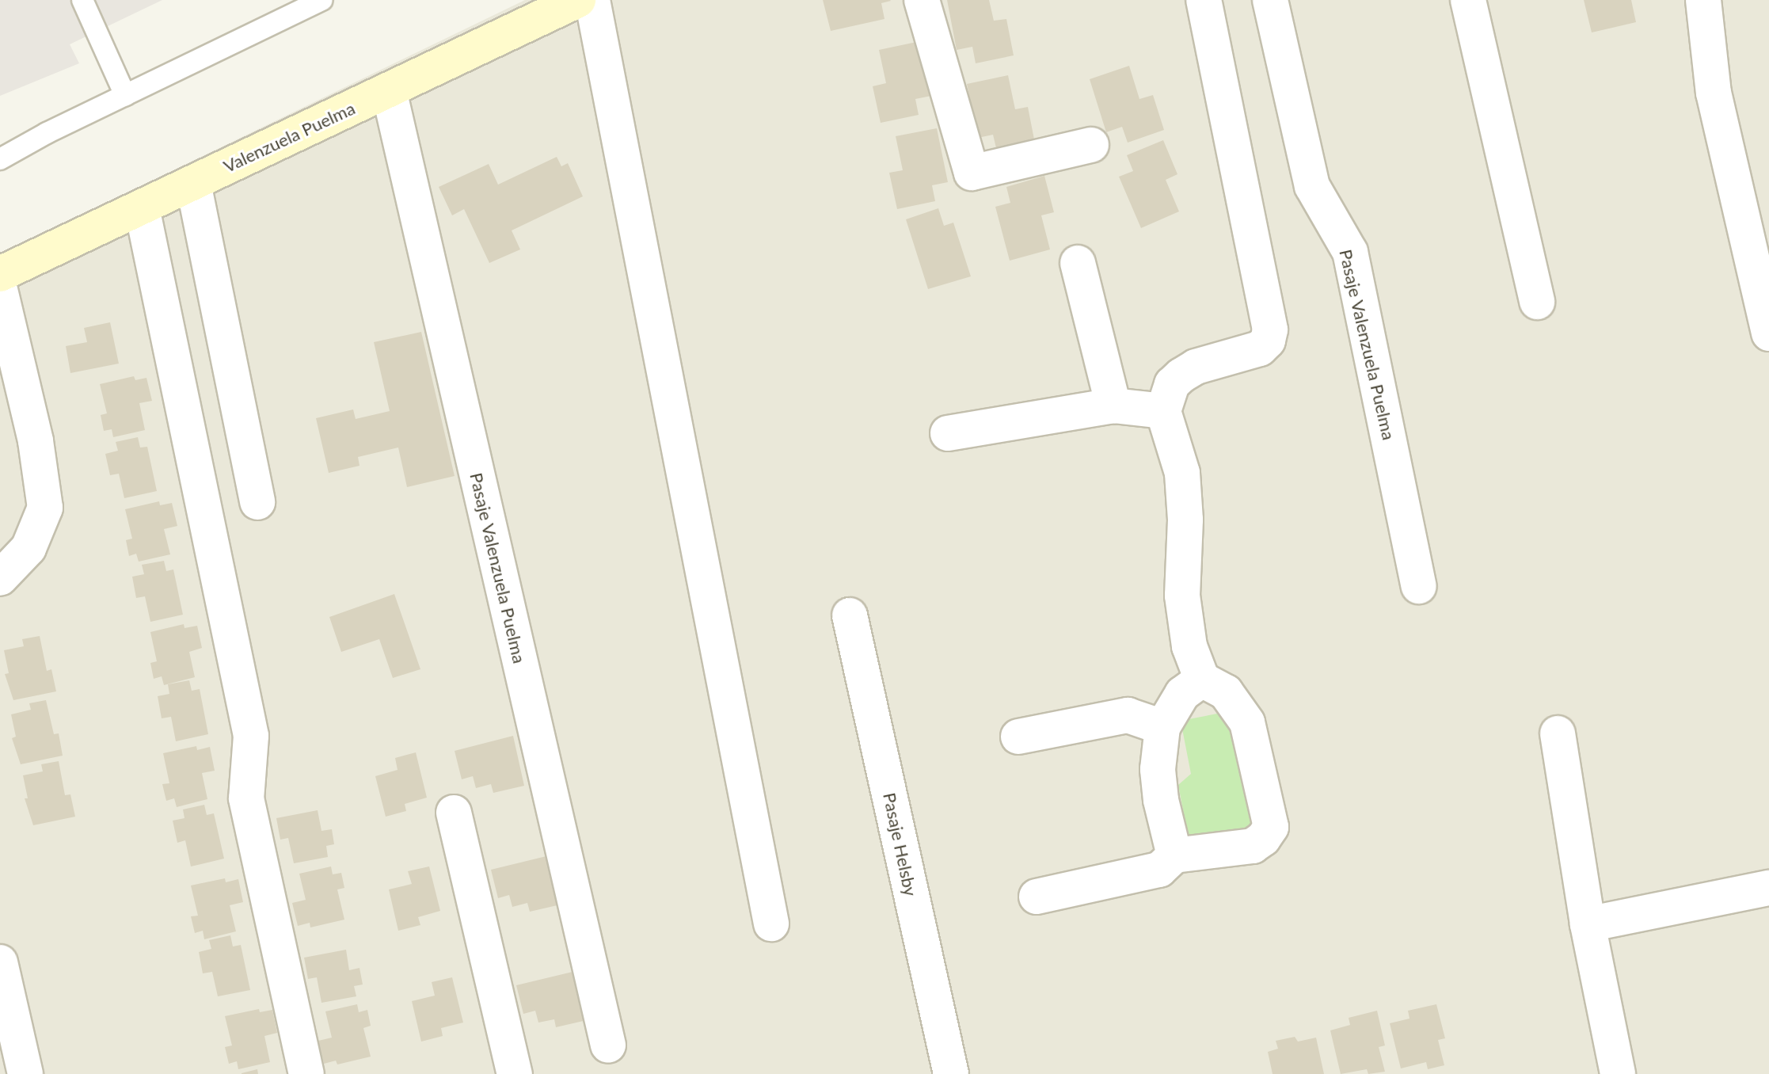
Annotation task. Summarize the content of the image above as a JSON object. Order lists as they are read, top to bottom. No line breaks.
{"streets":{"street":["Valenzuela Puelma","Pasaje Valenzuela Puelma","Pasaje Helsby"]},"crossings":[["Valenzuela Puelma","Pasaje Valenzuela Puelma"]]}
